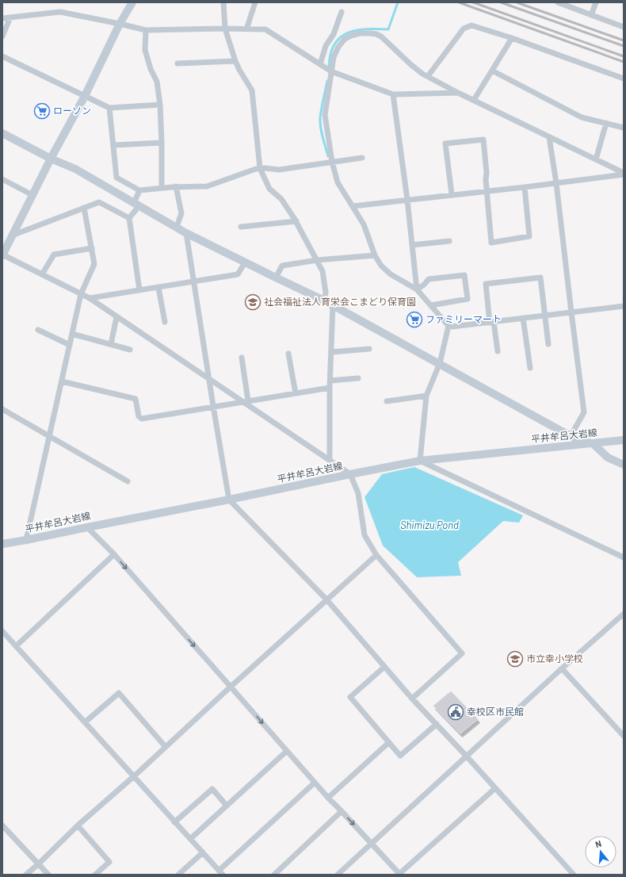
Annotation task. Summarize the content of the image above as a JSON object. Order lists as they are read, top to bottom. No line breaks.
{"streets":{"street":["平井牟呂大岩線"]},"water":["Shimizu Pond"],"places":{"supermarket":["ローソン","ファミリーマート"],"school or university":["社会福祉法人育栄会こまどり保育園","市立幸小学校"],"public building":["幸校区市民館"]},"north":"top"}
